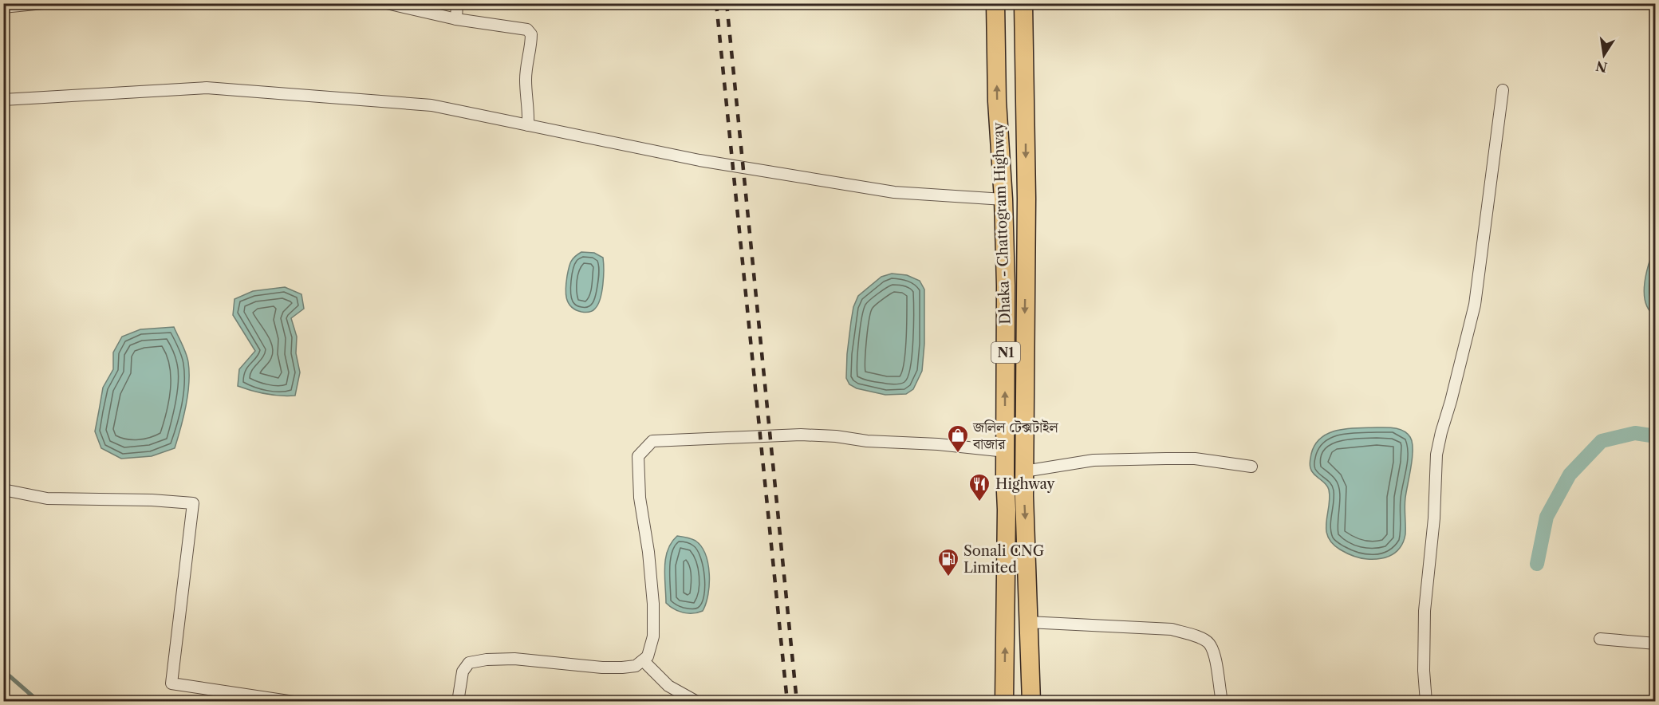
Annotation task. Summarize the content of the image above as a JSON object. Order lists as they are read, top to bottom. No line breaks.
{"streets":{"highway":["Dhaka - Chattogram Highway","N1"]},"places":{"shop":["জলিল টেক্সটাইল বাজার"],"restaurant":["Highway"],"fuel station":["Sonali CNG Limited"]},"north":"bottom"}
